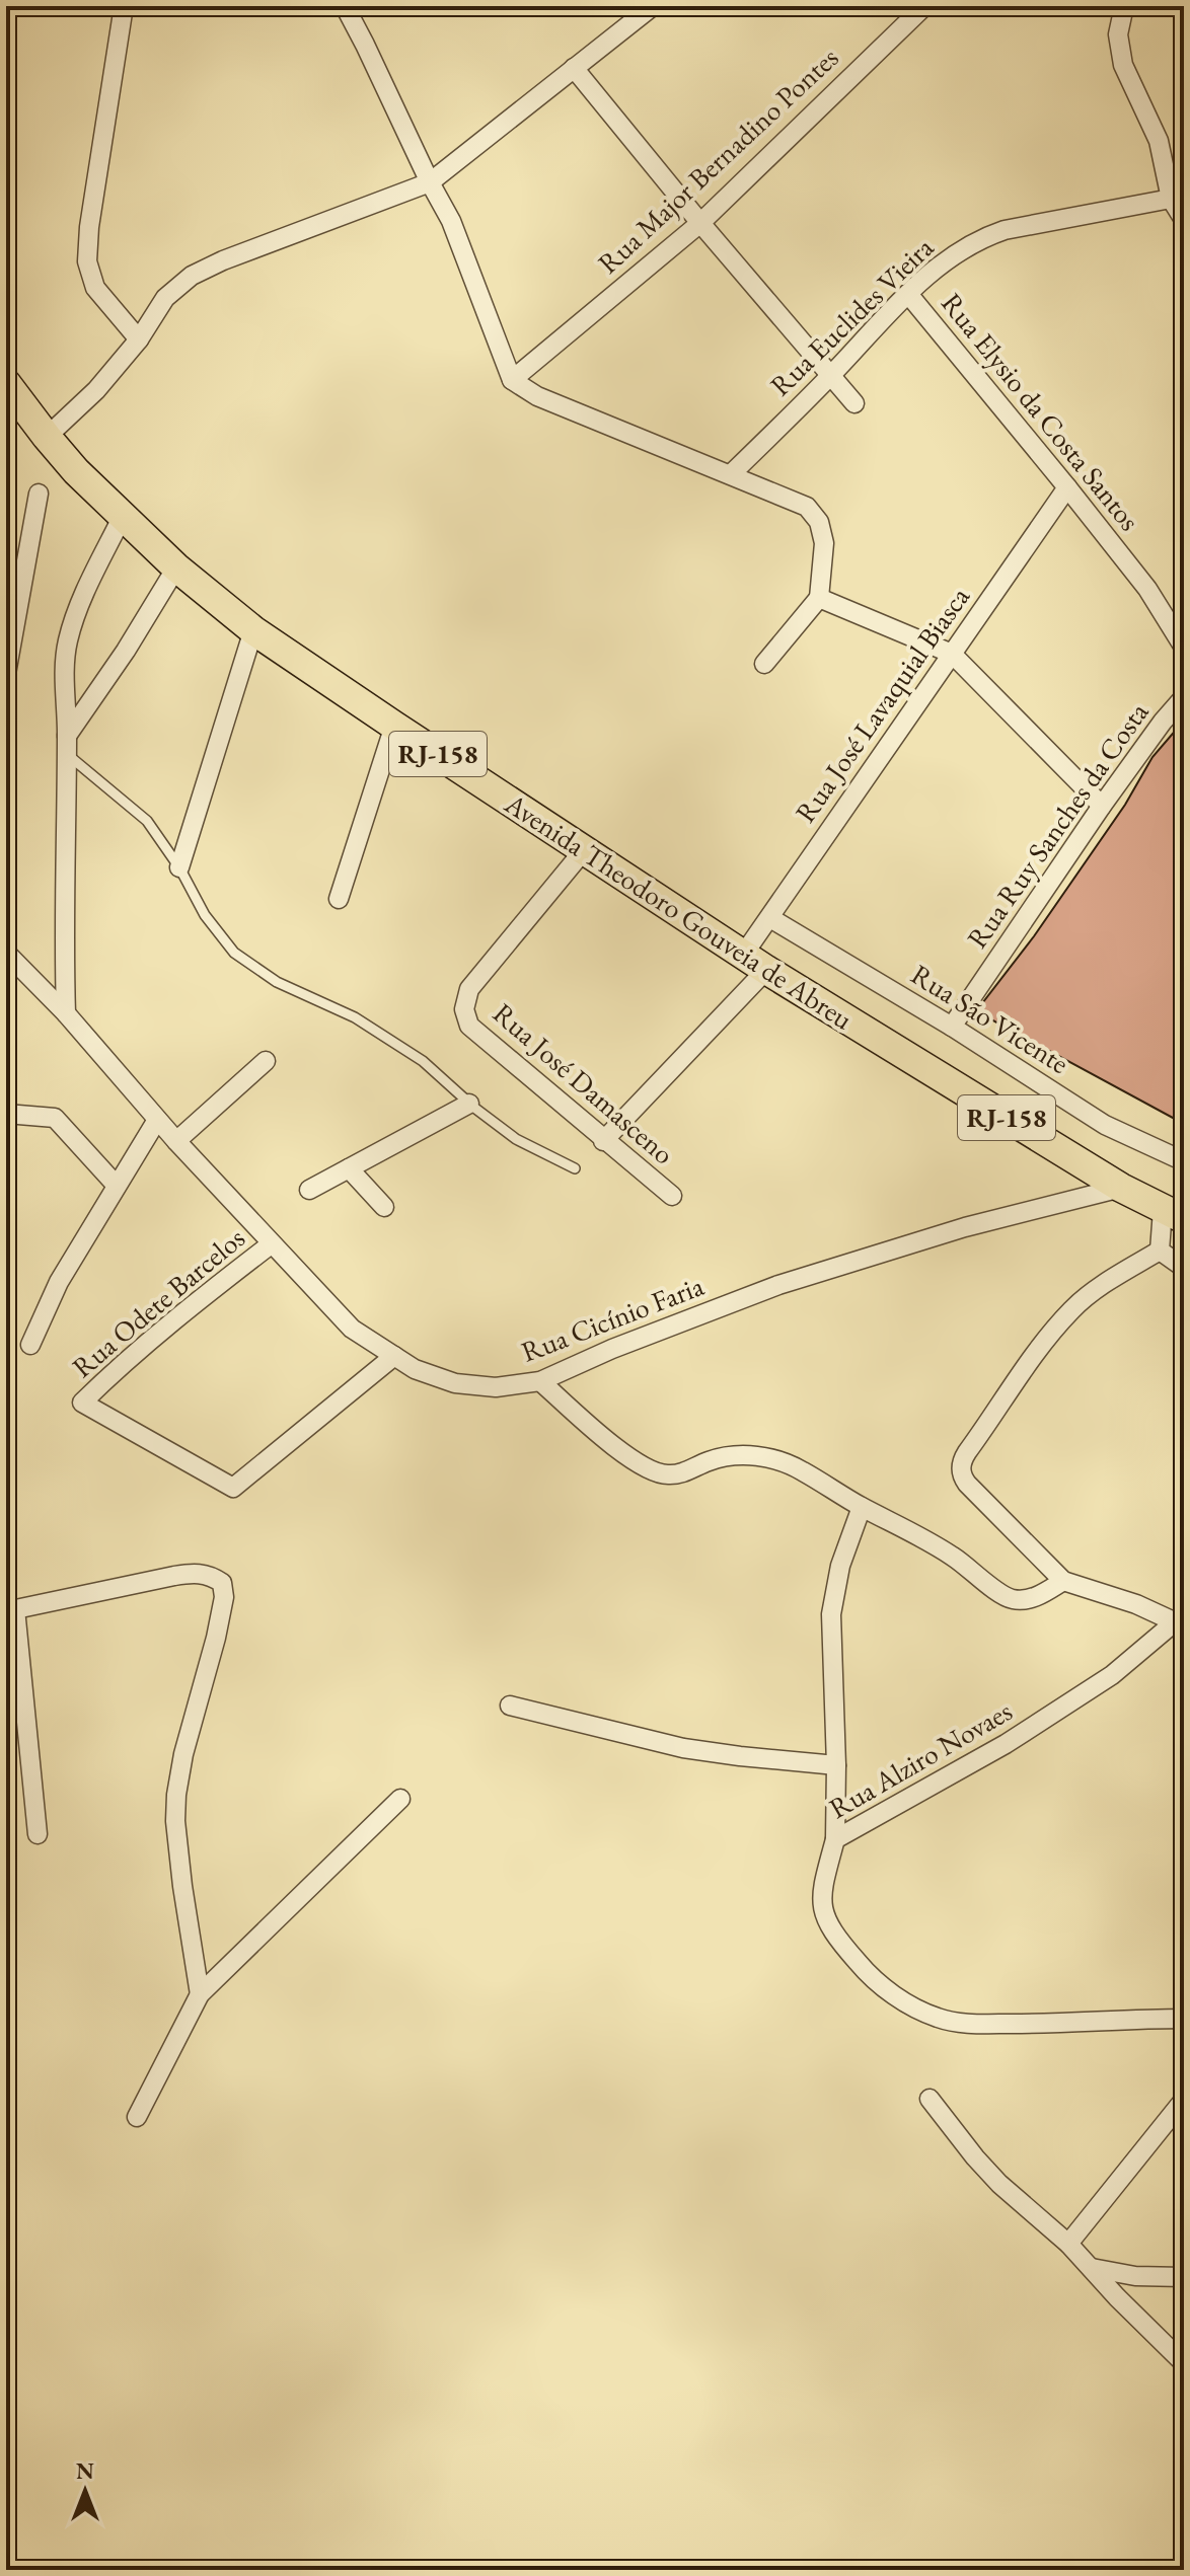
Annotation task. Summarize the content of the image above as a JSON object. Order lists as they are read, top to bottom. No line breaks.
{"streets":{"main road":["RJ-158","Avenida Theodoro Gouveia de Abreu"],"street":["Rua Major Bernadino Pontes","Rua Euclides Vieira","Rua Elysio da Costa Santos","Rua José Lavaquial Biasca","Rua Ruy Sanches da Costa","Rua São Vicente","Rua José Damasceno","Rua Odete Barcelos","Rua Cicínio Faria","Rua Alziro Novaes"]},"crossings":[["Rua Euclides Vieira","Rua Elysio da Costa Santos"],["Rua Elysio da Costa Santos","Rua José Lavaquial Biasca"],["Rua José Lavaquial Biasca","Avenida Theodoro Gouveia de Abreu"],["Rua José Lavaquial Biasca","Rua São Vicente"],["Rua José Lavaquial Biasca","Rua José Damasceno"],["Rua Ruy Sanches da Costa","Rua São Vicente"],["Avenida Theodoro Gouveia de Abreu","Rua José Damasceno"],["Avenida Theodoro Gouveia de Abreu","Rua Cicínio Faria"],["Rua Odete Barcelos","Rua Cicínio Faria"]],"north":"top"}
